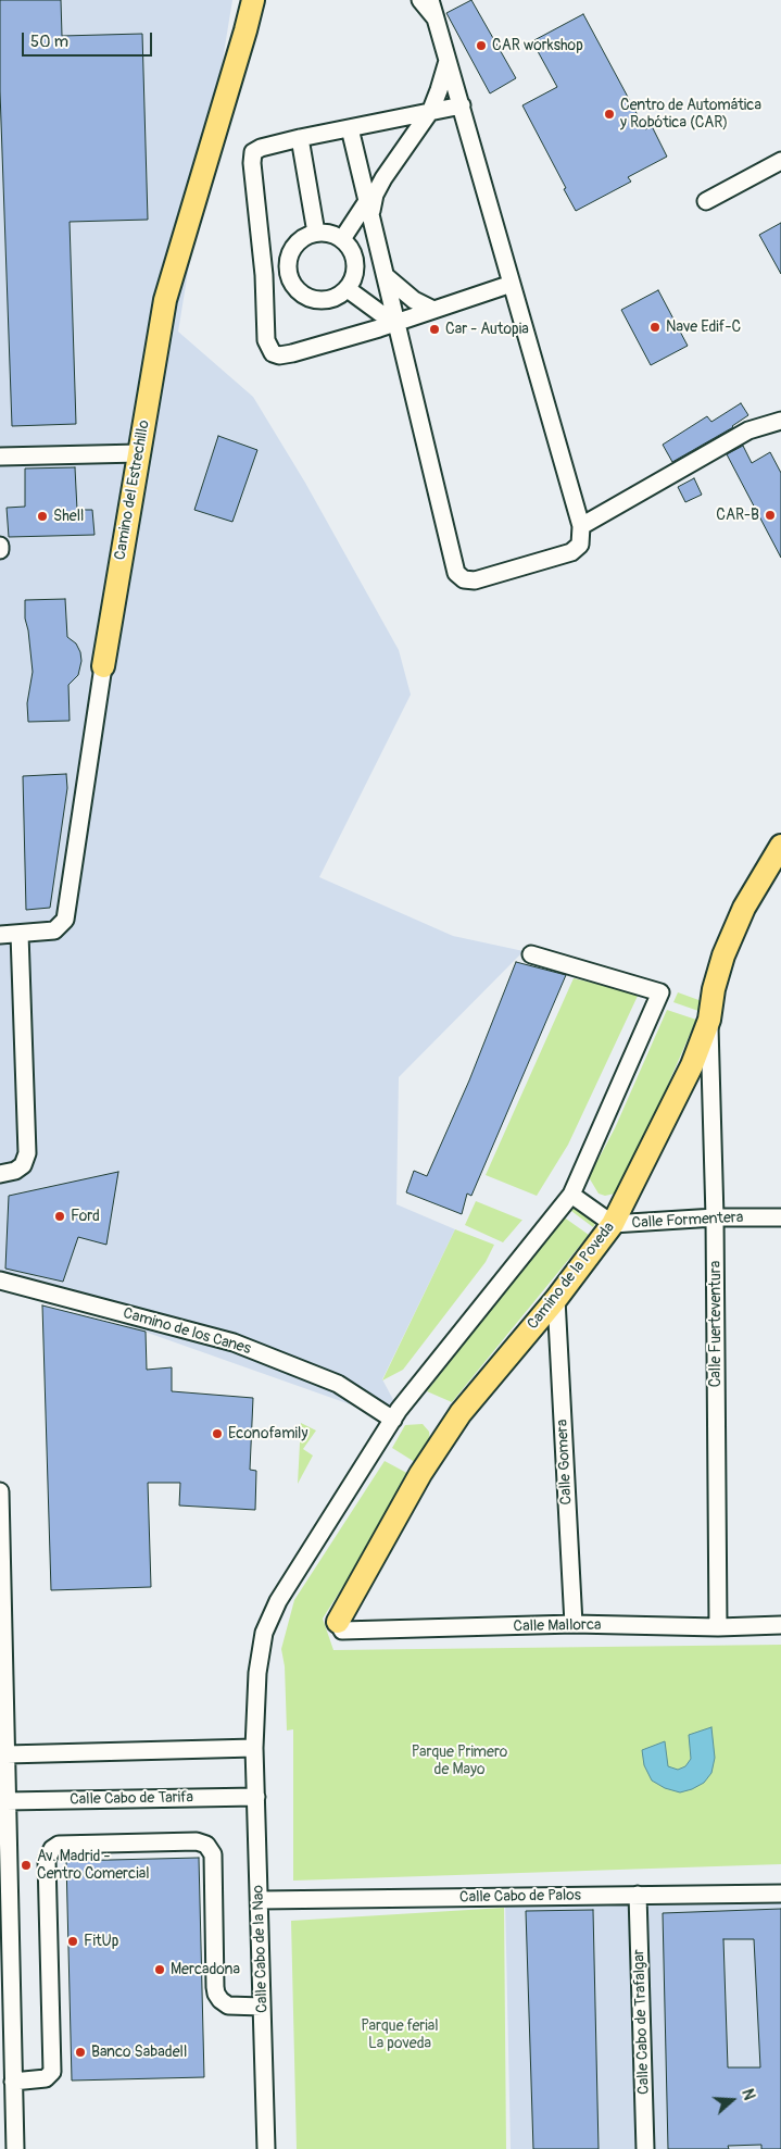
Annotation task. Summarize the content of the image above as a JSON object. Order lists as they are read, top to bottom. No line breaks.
{"streets":{"main road":["Camino del Estrechillo","Camino de la Poveda"],"street":["Calle Formentera","Calle Fuerteventura","Camino de los Canes","Calle Gomera","Calle Mallorca","Calle Cabo de Tarifa","Calle Cabo de Palos","Calle Cabo de la Nao","Calle Cabo de Trafalgar"]},"crossings":[["Calle Formentera","Camino de la Poveda"],["Calle Formentera","Calle Fuerteventura"],["Camino de la Poveda","Calle Fuerteventura"],["Camino de la Poveda","Calle Gomera"],["Camino de la Poveda","Calle Mallorca"],["Calle Fuerteventura","Calle Mallorca"],["Calle Gomera","Calle Mallorca"],["Calle Cabo de Tarifa","Calle Cabo de la Nao"],["Calle Cabo de Palos","Calle Cabo de la Nao"],["Calle Cabo de Palos","Calle Cabo de Trafalgar"]],"parks":["Parque Primero de Mayo","Parque ferial La poveda"],"places":["CAR workshop","Centro de Automática y Robótica (CAR)","Nave Edif-C","Car - Autopia","CAR-B","Shell","Ford","Econofamily","Av. Madrid - Centro Comercial","FitUp","Mercadona","Banco Sabadell"],"scale_bar":"50 m","north":"right"}
